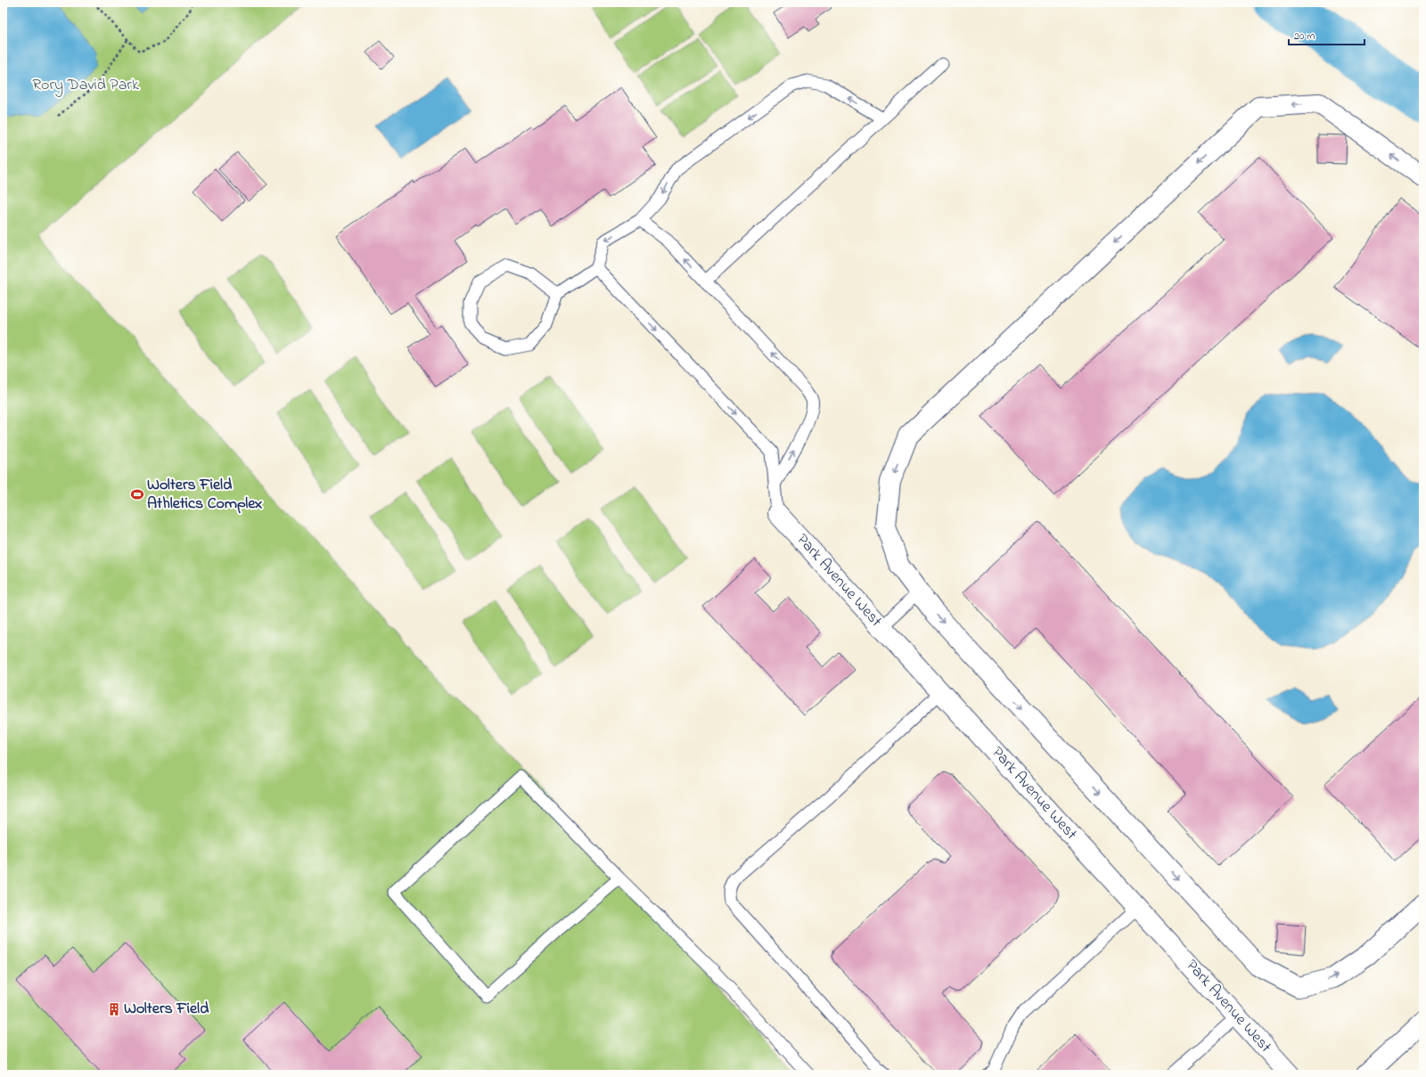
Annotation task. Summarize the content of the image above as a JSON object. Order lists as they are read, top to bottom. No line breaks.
{"streets":{"street":["Park Avenue West"]},"parks":["Rory David Park"],"places":{"sports":["Wolters Field Athletics Complex"],"building":["Wolters Field"]},"scale_bar":"20 m"}
